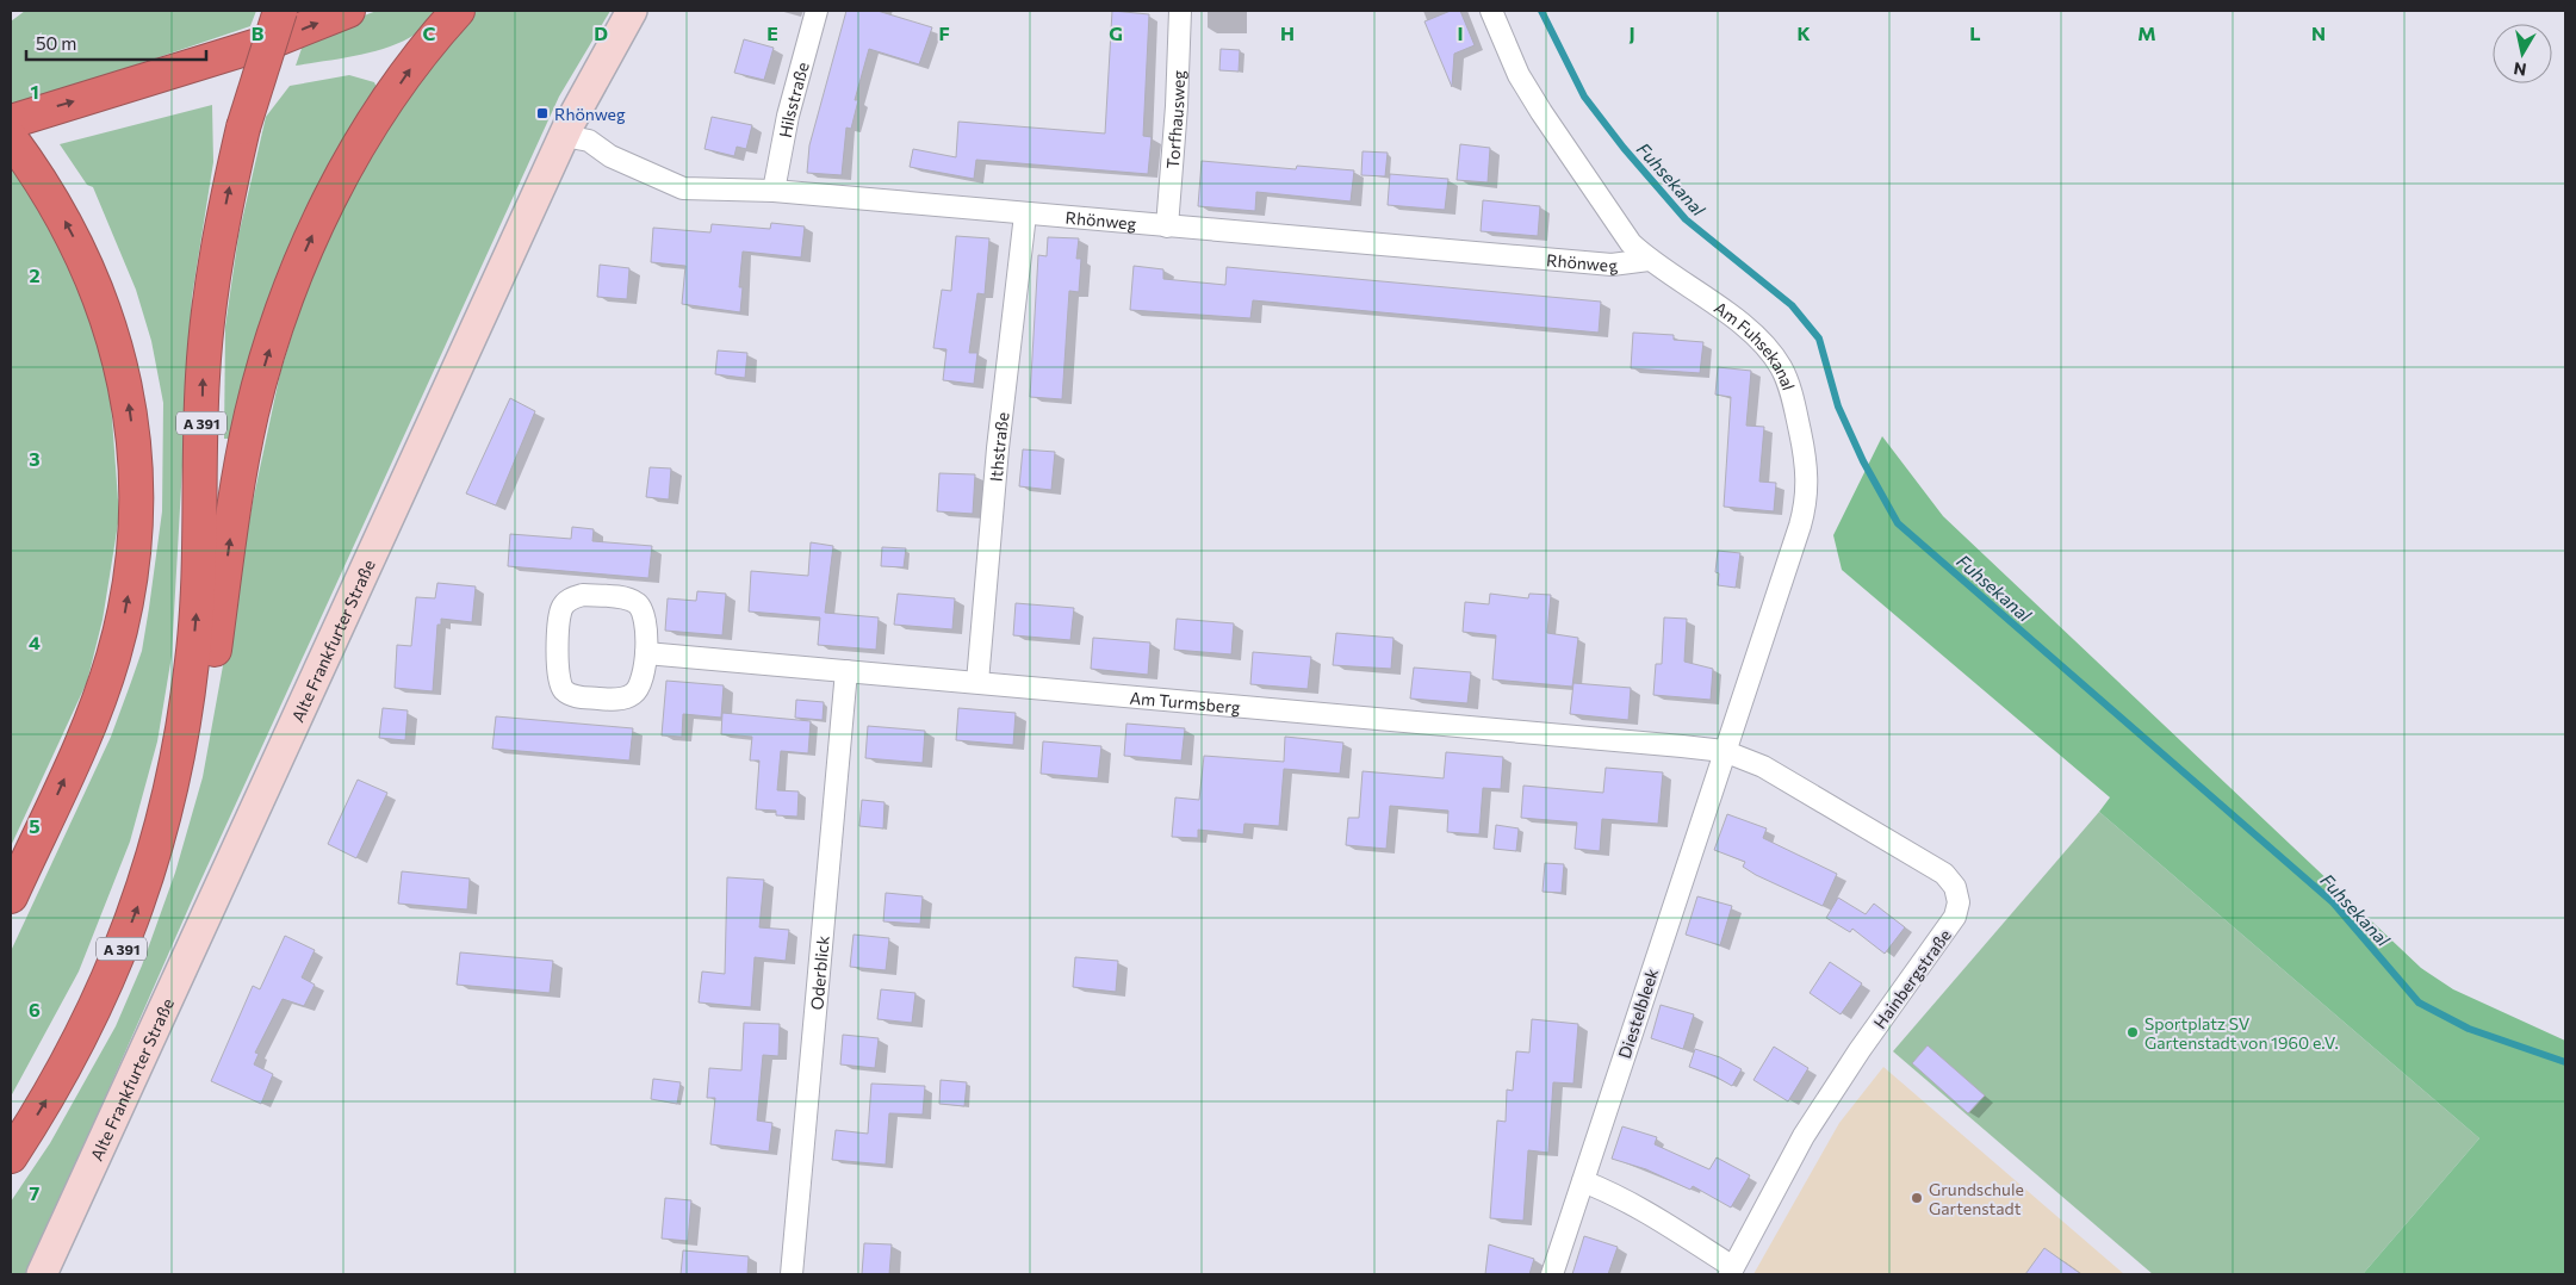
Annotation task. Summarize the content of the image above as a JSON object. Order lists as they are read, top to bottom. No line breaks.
{"streets":{"highway":["A 391"],"street":["Hilsstraße","Torfhausweg","Rhönweg","Am Fuhsekanal","Ithstraße","Alte Frankfurter Straße","Am Turmsberg","Oderblick","Hainbergstraße","Diestelbleek"]},"crossings":[["Hilsstraße","Rhönweg"],["Torfhausweg","Rhönweg"],["Rhönweg","Am Fuhsekanal"],["Rhönweg","Ithstraße"],["Rhönweg","Alte Frankfurter Straße"],["Am Fuhsekanal","Am Turmsberg"],["Am Fuhsekanal","Hainbergstraße"],["Am Fuhsekanal","Diestelbleek"],["Ithstraße","Am Turmsberg"],["Am Turmsberg","Oderblick"],["Am Turmsberg","Hainbergstraße"],["Am Turmsberg","Diestelbleek"],["Hainbergstraße","Diestelbleek"]],"water":["Fuhsekanal"],"places":{"transit":["Rhönweg"],"other":["Sportplatz SV Gartenstadt von 1960 e.V.","Grundschule Gartenstadt"]},"scale_bar":"50 m","north":"bottom","grid":{"columns":["B","C","D","E","F","G","H","I","J","K","L","M","N"],"rows":["1","2","3","4","5","6","7"]}}
